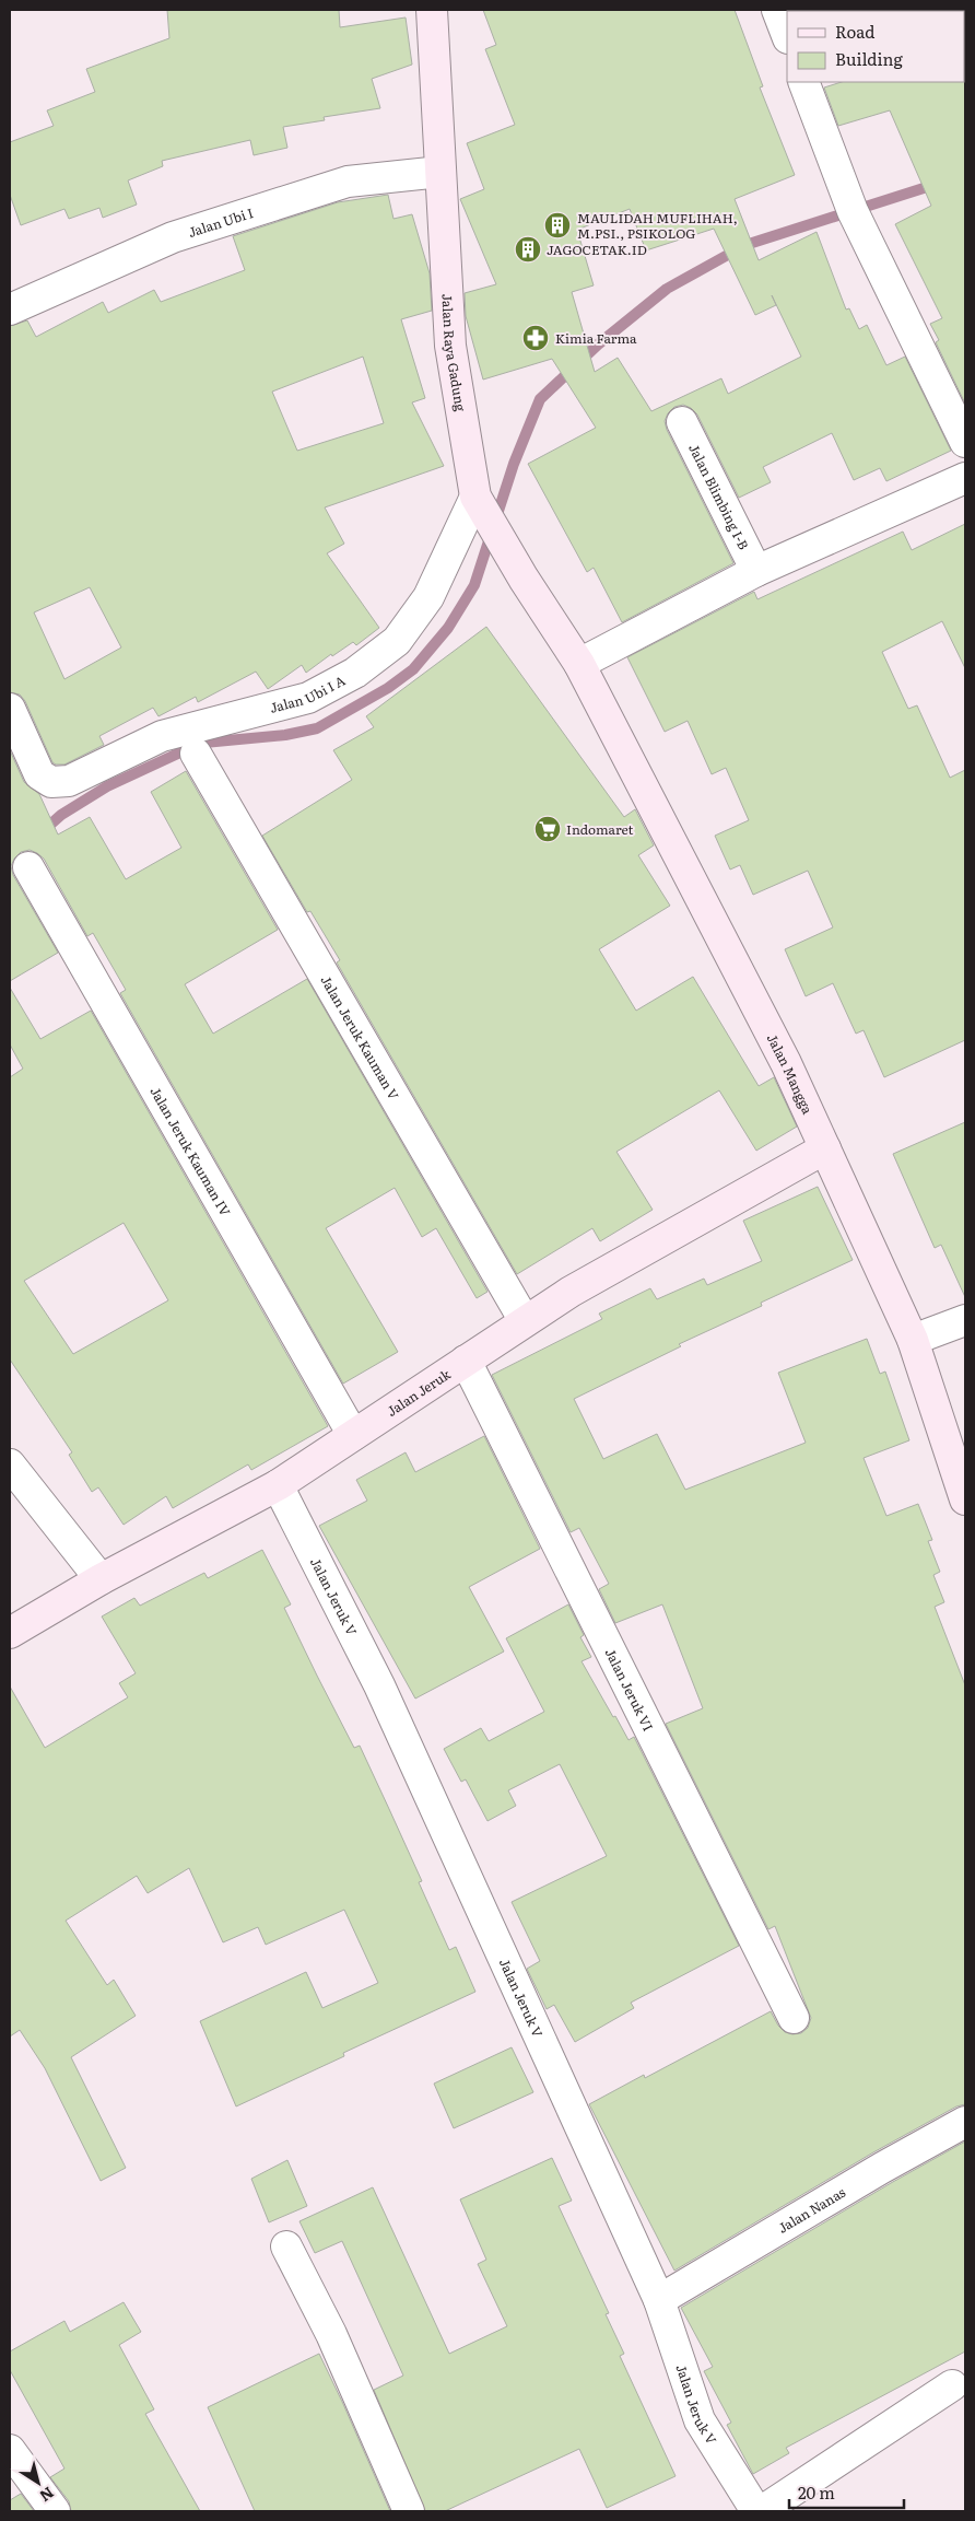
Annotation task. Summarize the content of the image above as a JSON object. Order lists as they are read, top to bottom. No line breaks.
{"streets":{"street":["Jalan Ubi I","Jalan Raya Gadung","Jalan Blimbing I-B","Jalan Ubi I A","Jalan Jeruk Kauman V","Jalan Mangga","Jalan Jeruk Kauman IV","Jalan Jeruk","Jalan Jeruk V","Jalan Jeruk VI","Jalan Nanas"]},"crossings":[["Jalan Ubi I","Jalan Raya Gadung"],["Jalan Raya Gadung","Jalan Ubi I A"],["Jalan Raya Gadung","Jalan Mangga"],["Jalan Jeruk Kauman V","Jalan Jeruk"],["Jalan Mangga","Jalan Jeruk"],["Jalan Jeruk Kauman IV","Jalan Jeruk"],["Jalan Jeruk","Jalan Jeruk V"],["Jalan Jeruk","Jalan Jeruk VI"],["Jalan Jeruk V","Jalan Nanas"]],"places":{"building":["MAULIDAH MUFLIHAH, M.PSI., PSIKOLOG","JAGOCETAK.ID"],"pharmacy":["Kimia Farma"],"supermarket":["Indomaret"]},"legend":["Road","Building"],"scale_bar":"20 m","north":"bottom right"}
